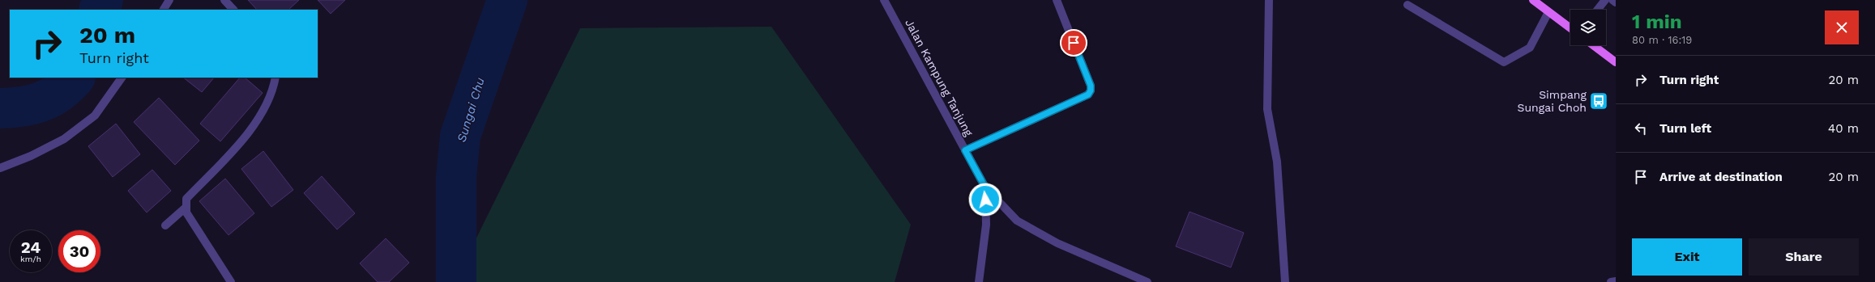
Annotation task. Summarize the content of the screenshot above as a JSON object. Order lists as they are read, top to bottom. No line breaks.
{"streets":{"street":["Jalan Kampung Tanjung"]},"water":["Sungai Chu"],"places":{"bus stop":["Simpang Sungai Choh"]},"page":{"heading":["1 min","80 m · 16:19"],"turn":["20 m","Turn right"],"list":[{"name":"Turn right","value":"20 m"},{"name":"Turn left","value":"40 m"},{"name":"Arrive at destination","value":"20 m"}],"speed":"24 km/h","limit":"30","buttons":["Exit","Share"]}}
